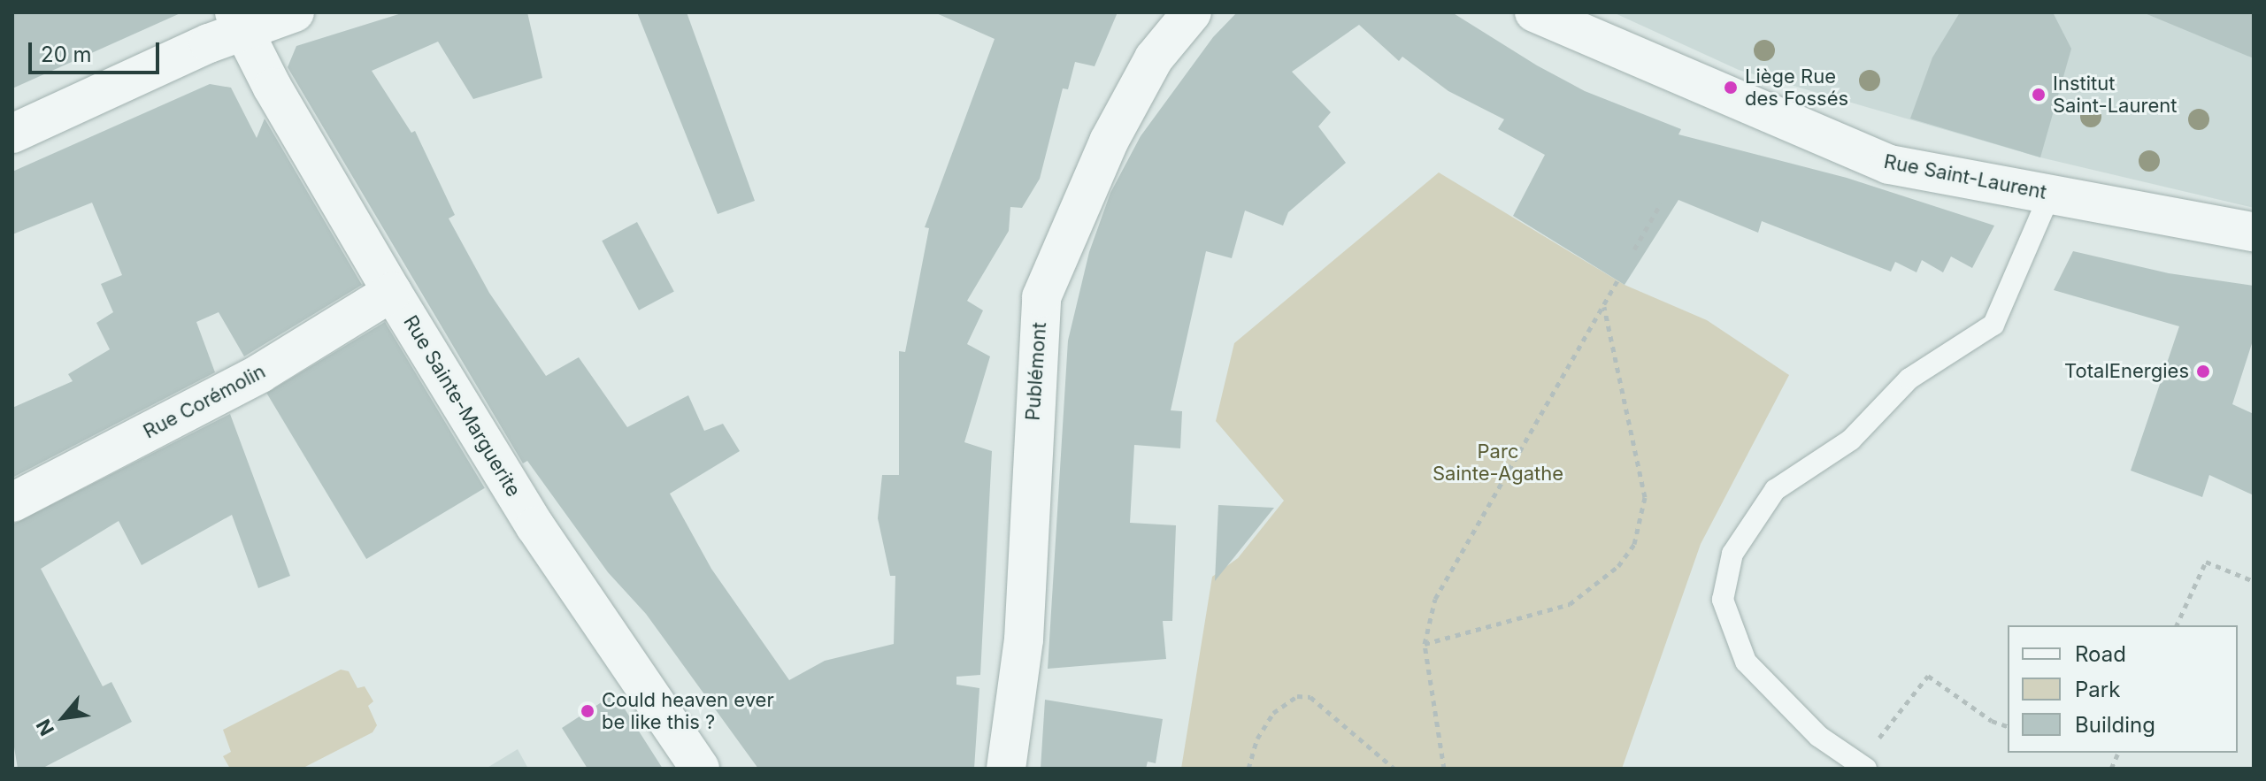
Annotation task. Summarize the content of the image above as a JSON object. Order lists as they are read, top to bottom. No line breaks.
{"streets":{"street":["Rue Saint-Laurent","Publémont","Rue Corémolin","Rue Sainte-Marguerite"]},"crossings":[["Rue Corémolin","Rue Sainte-Marguerite"]],"parks":["Parc Sainte-Agathe"],"places":["Liège Rue des Fossés","Institut Saint-Laurent","TotalEnergies","Could heaven ever be like this ?"],"legend":["Road","Park","Building"],"scale_bar":"20 m","north":"bottom left"}
